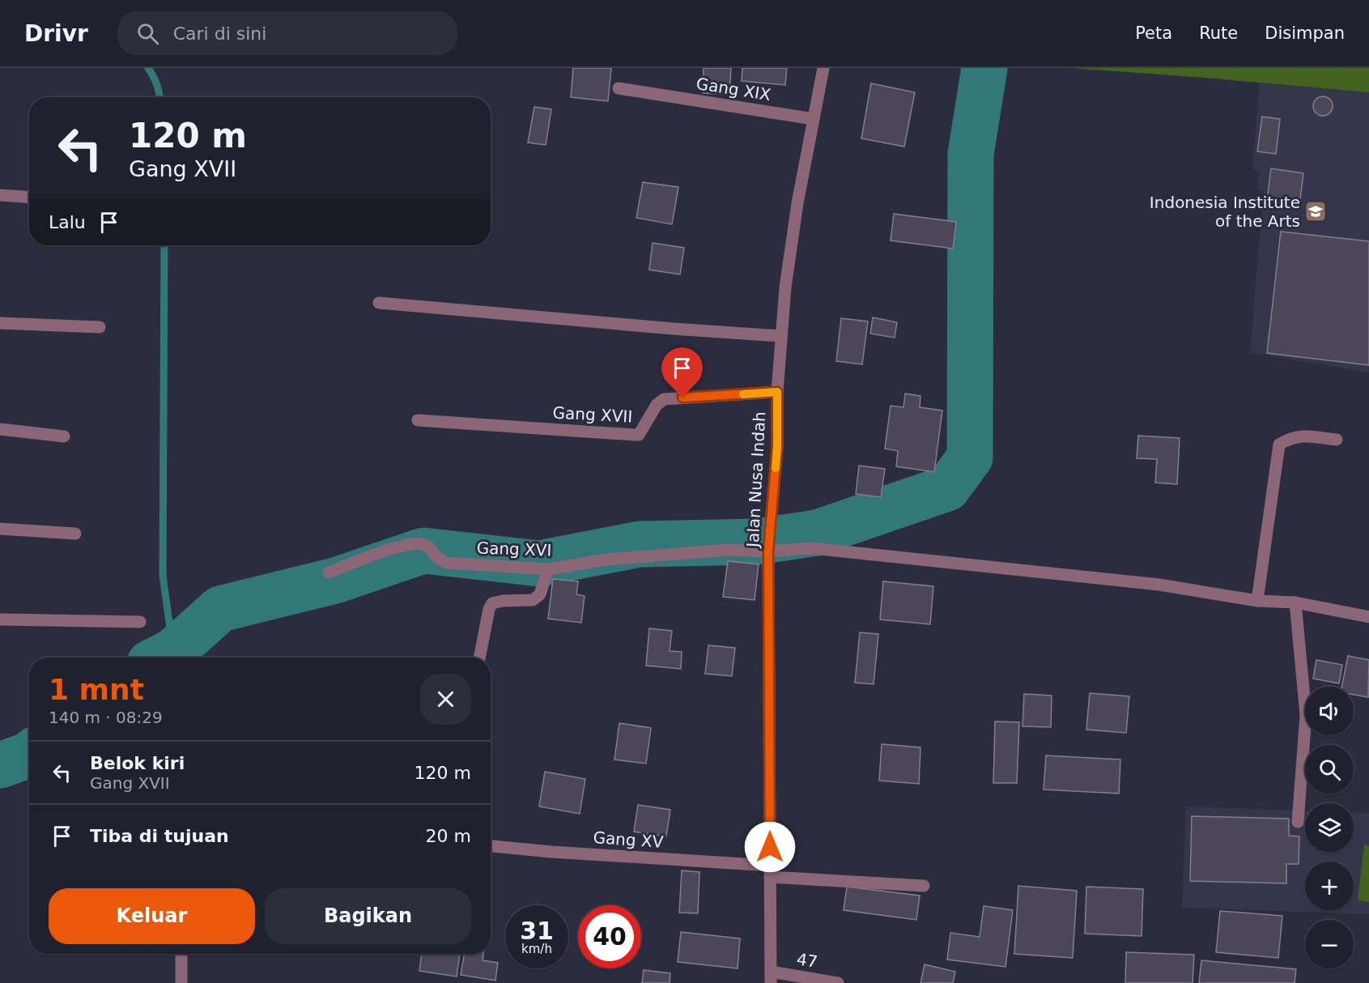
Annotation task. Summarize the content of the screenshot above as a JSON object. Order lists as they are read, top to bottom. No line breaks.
{"streets":{"street":["Gang XIX","Gang XVII","Jalan Nusa Indah","Gang XVI","Gang XV","47"]},"crossings":[["Gang XIX","Jalan Nusa Indah"],["Gang XVII","Jalan Nusa Indah"],["Jalan Nusa Indah","Gang XVI"],["Jalan Nusa Indah","Gang XV"],["Jalan Nusa Indah","47"]],"places":{"school or university":["Indonesia Institute of the Arts"]},"page":{"header":"Drivr","search":"Cari di sini","nav":["Peta","Rute","Disimpan"],"turn":["120 m","Gang XVII"],"then":"Lalu","heading":["1 mnt","140 m · 08:29"],"map_buttons":["+","−"],"list":[{"name":"Belok kiri","note":"Gang XVII","value":"120 m"},{"name":"Tiba di tujuan","value":"20 m"}],"buttons":["Keluar","Bagikan"],"speed":"31 km/h","limit":"40"}}
